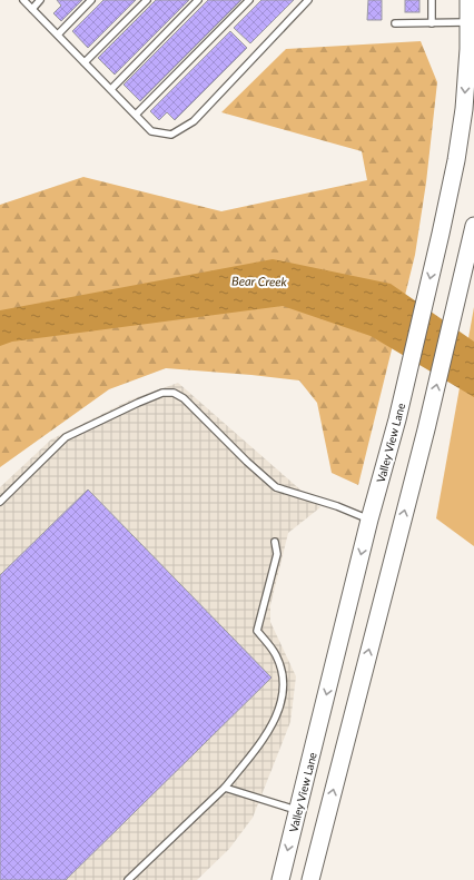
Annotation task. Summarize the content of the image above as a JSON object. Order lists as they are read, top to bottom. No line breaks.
{"streets":{"main road":["Valley View Lane"]},"water":["Bear Creek"]}
